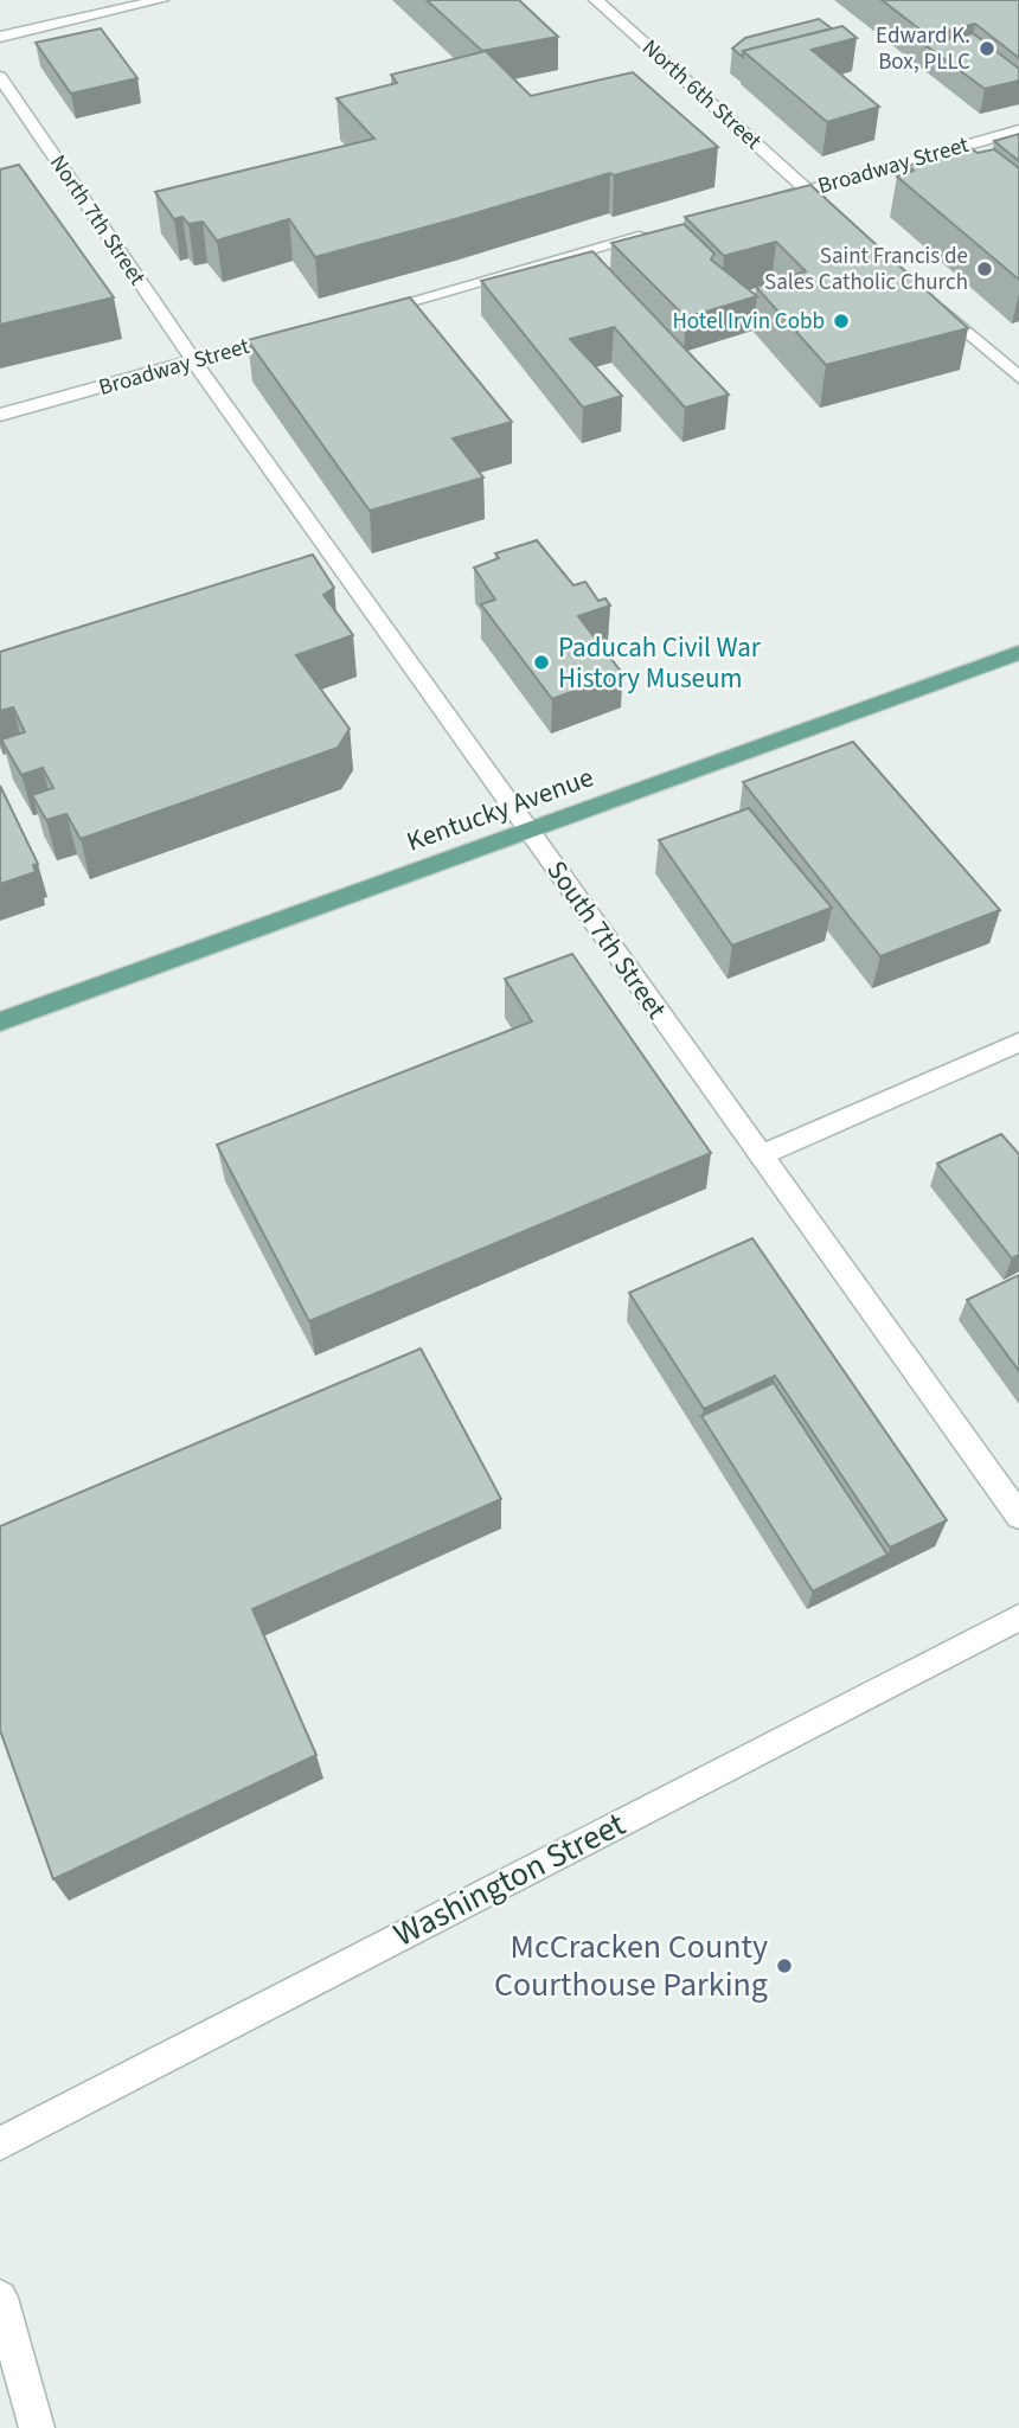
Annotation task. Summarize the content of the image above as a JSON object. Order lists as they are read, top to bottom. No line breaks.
{"streets":{"main road":["Kentucky Avenue"],"street":["North 6th Street","Broadway Street","North 7th Street","South 7th Street","Washington Street"]},"crossings":[["North 6th Street","Broadway Street"],["Broadway Street","North 7th Street"],["Broadway Street","South 7th Street"],["North 7th Street","South 7th Street"],["Kentucky Avenue","South 7th Street"]],"places":["Edward K. Box, PLLC","Saint Francis de Sales Catholic Church","Hotel Irvin Cobb","Paducah Civil War History Museum","McCracken County Courthouse Parking"]}
